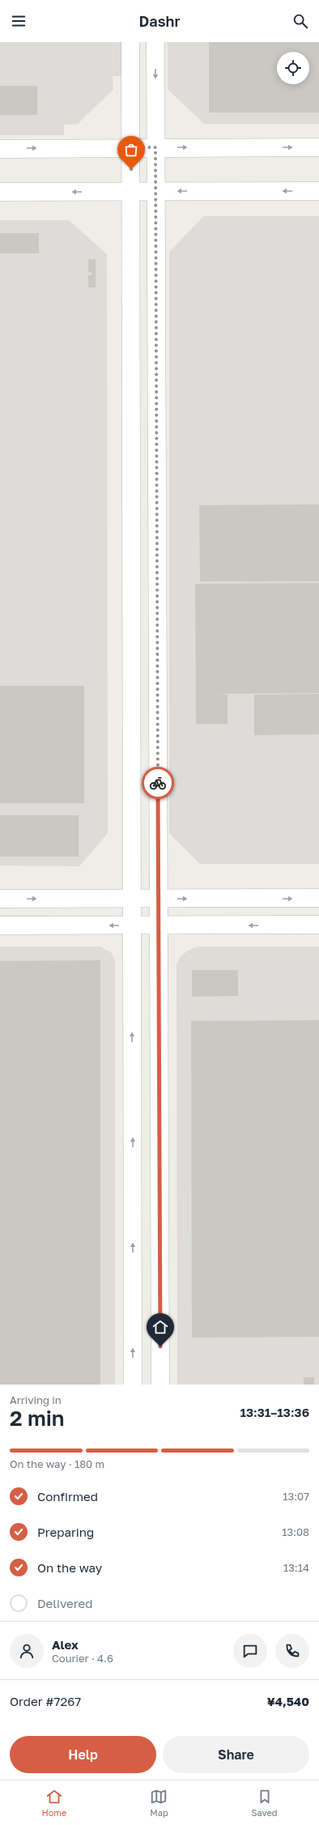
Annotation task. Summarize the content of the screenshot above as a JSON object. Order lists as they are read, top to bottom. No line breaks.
{"page":{"header":"Dashr","heading":["2 min","Arriving in","13:31–13:36"],"panel":["Alex","Courier · 4.6","Order #7267","¥4,540"],"bar":"On the way · 180 m","list":[["Confirmed","13:07"],["Preparing","13:08"],["On the way","13:14"],"Delivered"],"buttons":["Help","Share"],"tabs":["Home","Map","Saved"]}}
